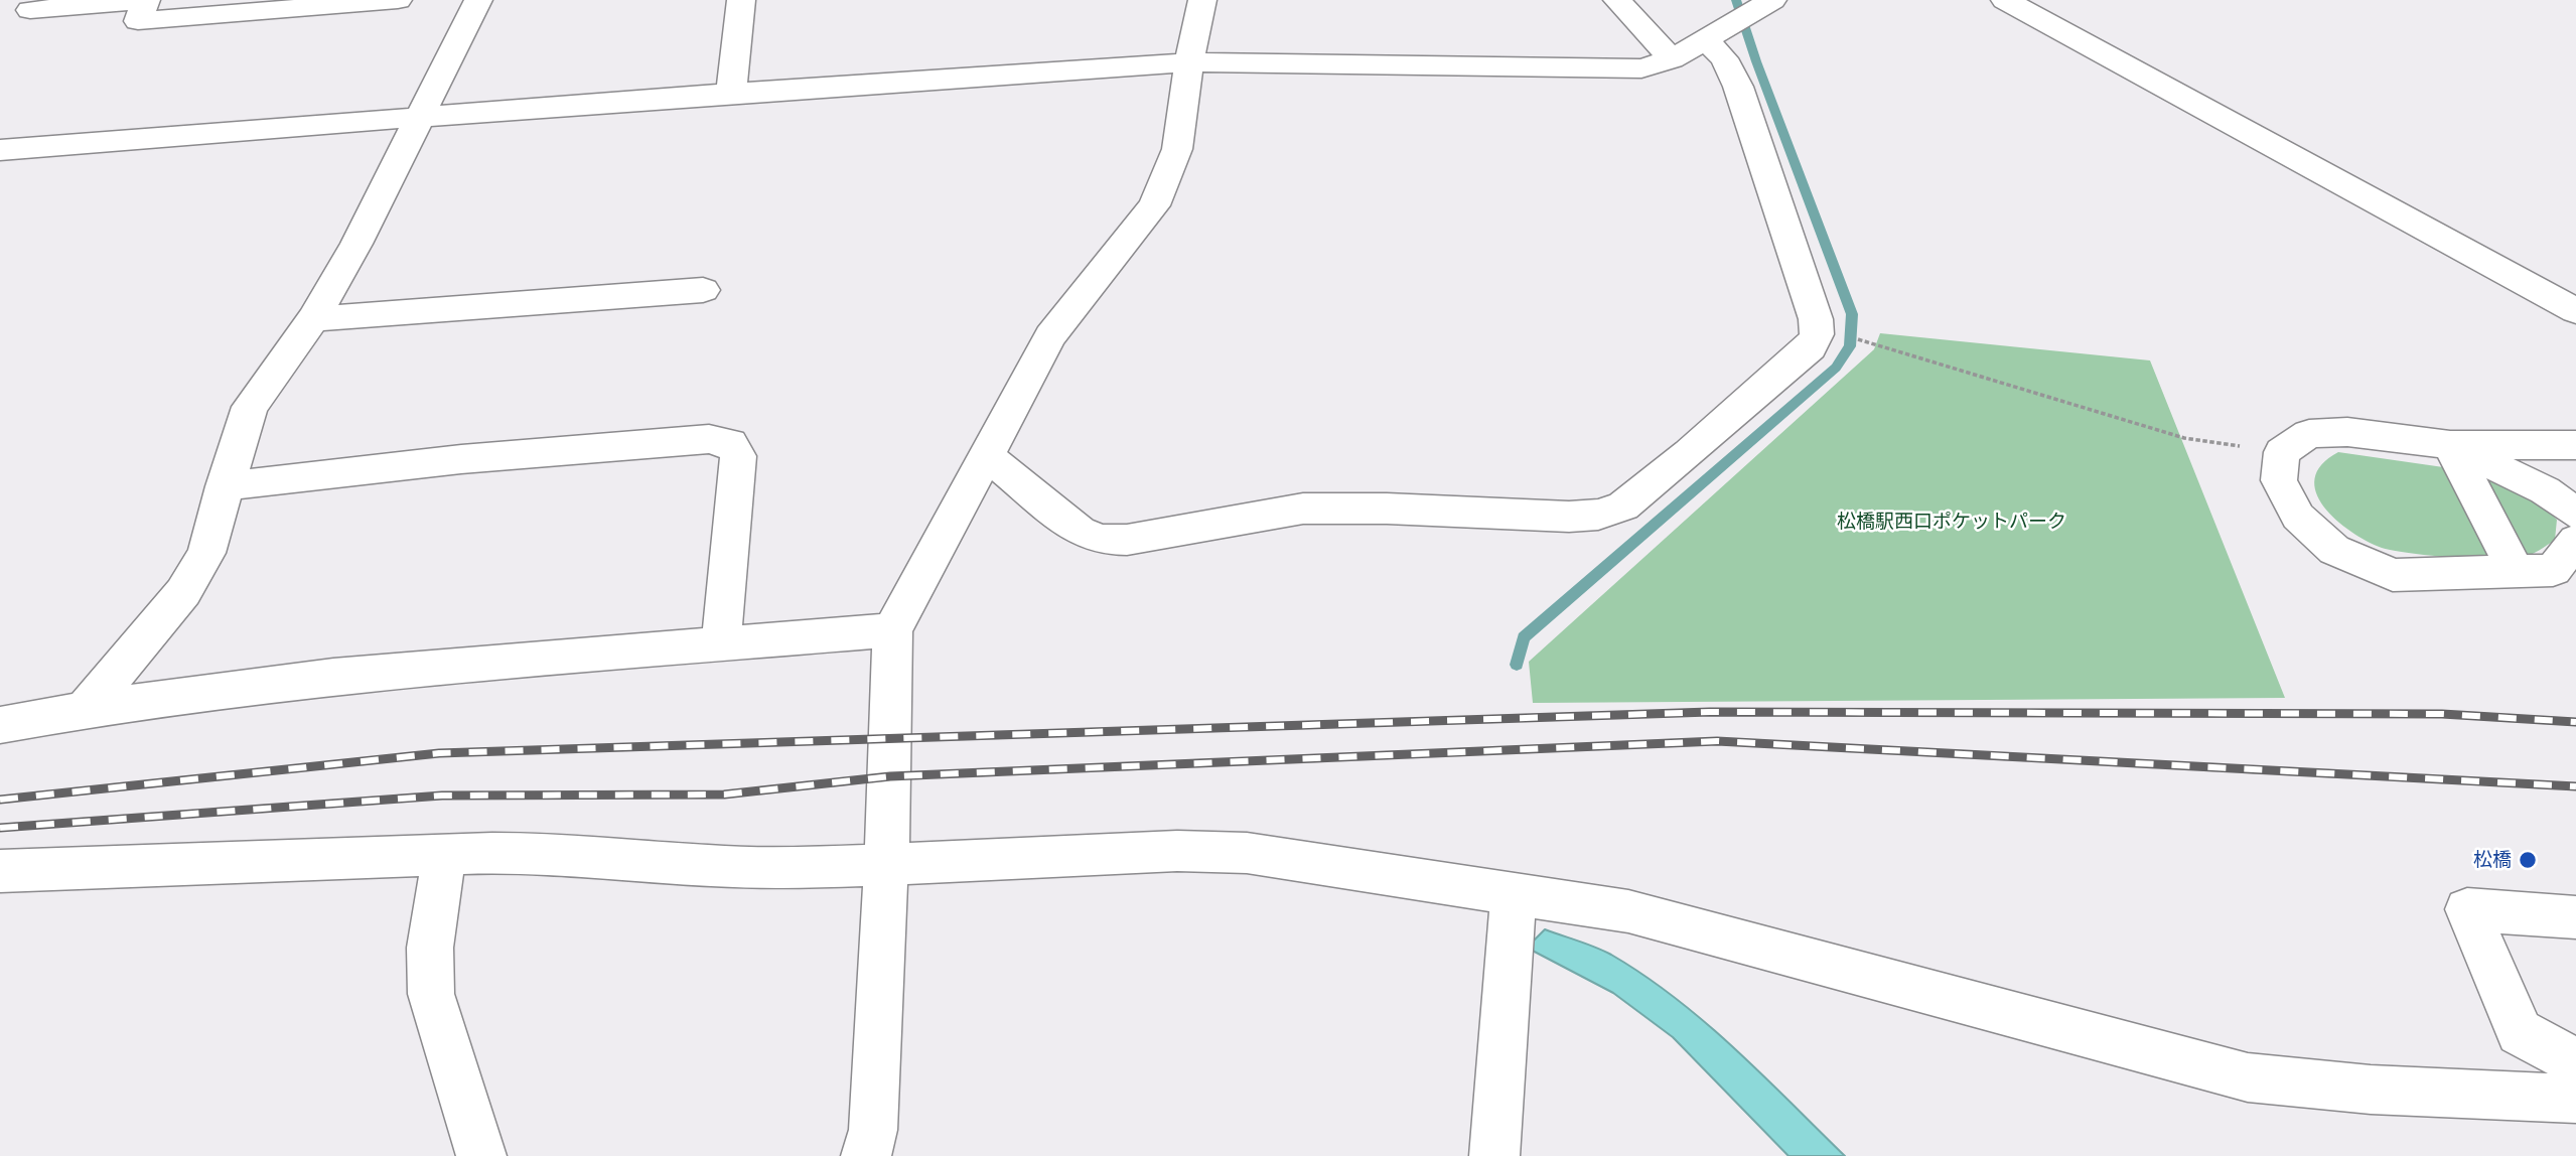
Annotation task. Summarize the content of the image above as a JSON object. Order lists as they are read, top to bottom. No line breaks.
{"parks":["松橋駅西口ポケットパーク"],"places":["松橋"]}
